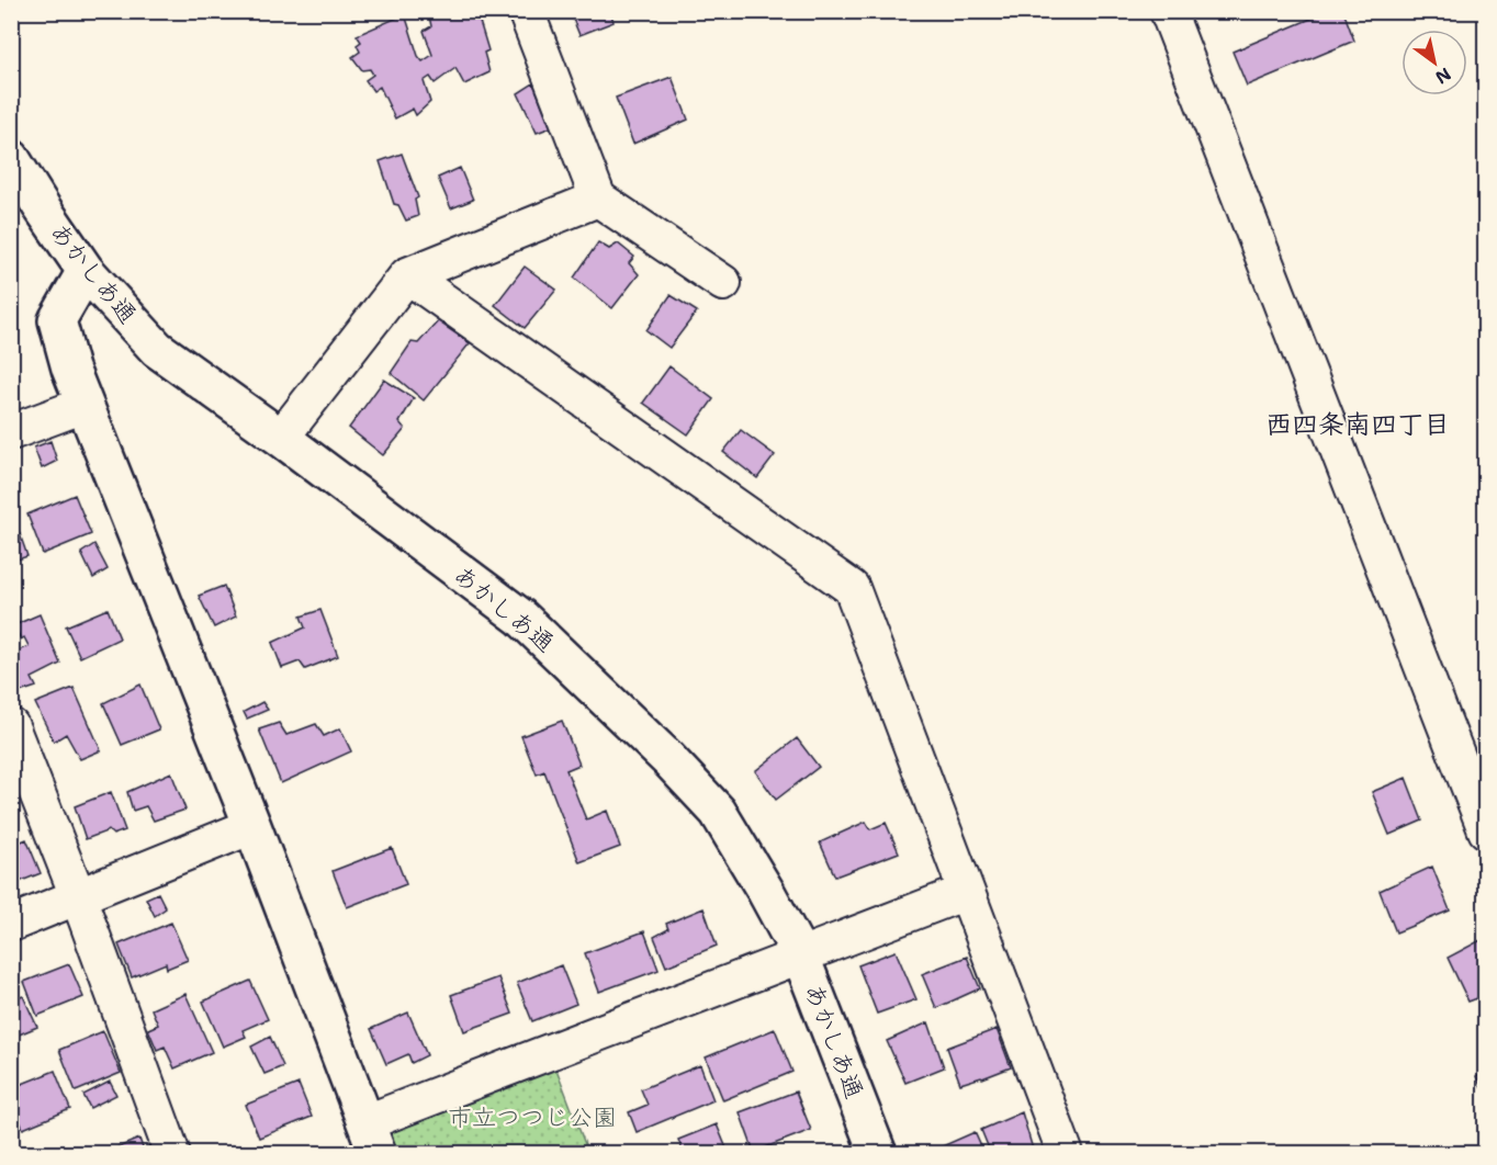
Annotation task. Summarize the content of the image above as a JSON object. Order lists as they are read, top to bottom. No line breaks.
{"streets":{"street":["あかしあ通"]},"districts":["西四条南四丁目"],"parks":["市立つつじ公園"],"north":"bottom right"}
